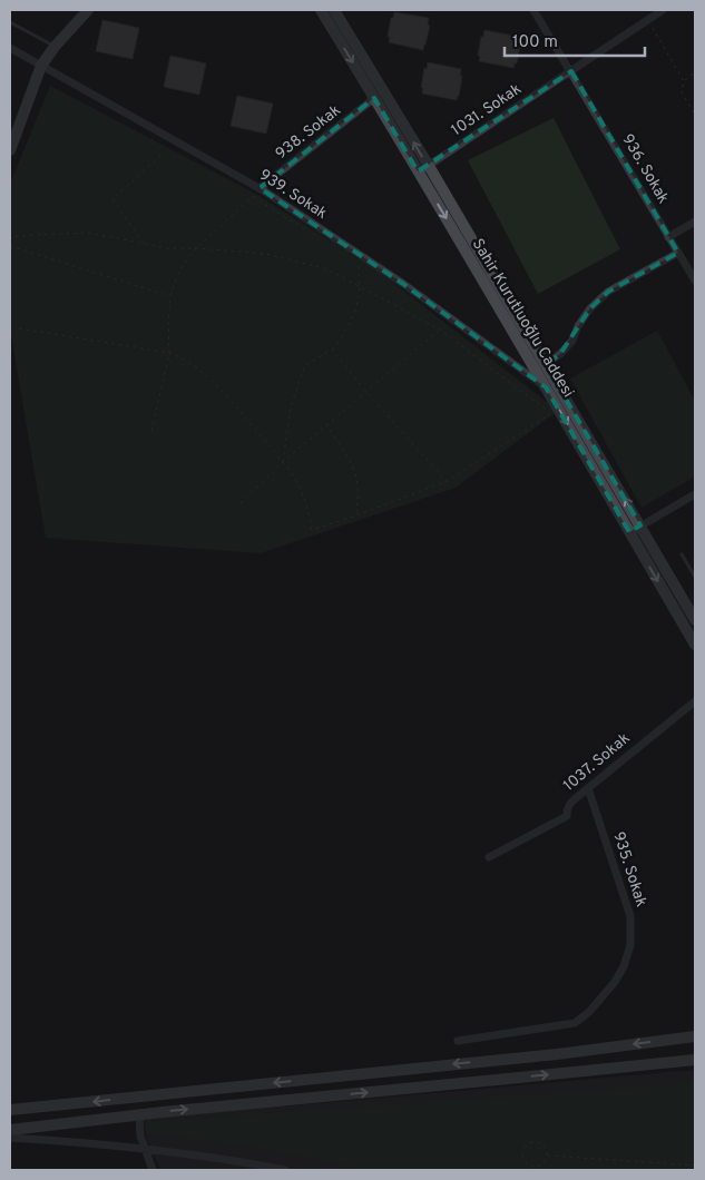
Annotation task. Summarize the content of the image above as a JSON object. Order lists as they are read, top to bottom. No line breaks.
{"streets":{"street":["1031. Sokak","938. Sokak","936. Sokak","939. Sokak","Sahir Kurutluoğlu Caddesi","1037. Sokak","935. Sokak"]},"crossings":[["1031. Sokak","936. Sokak"],["1031. Sokak","Sahir Kurutluoğlu Caddesi"],["938. Sokak","939. Sokak"],["938. Sokak","Sahir Kurutluoğlu Caddesi"],["939. Sokak","Sahir Kurutluoğlu Caddesi"],["1037. Sokak","935. Sokak"]],"scale_bar":"100 m"}
